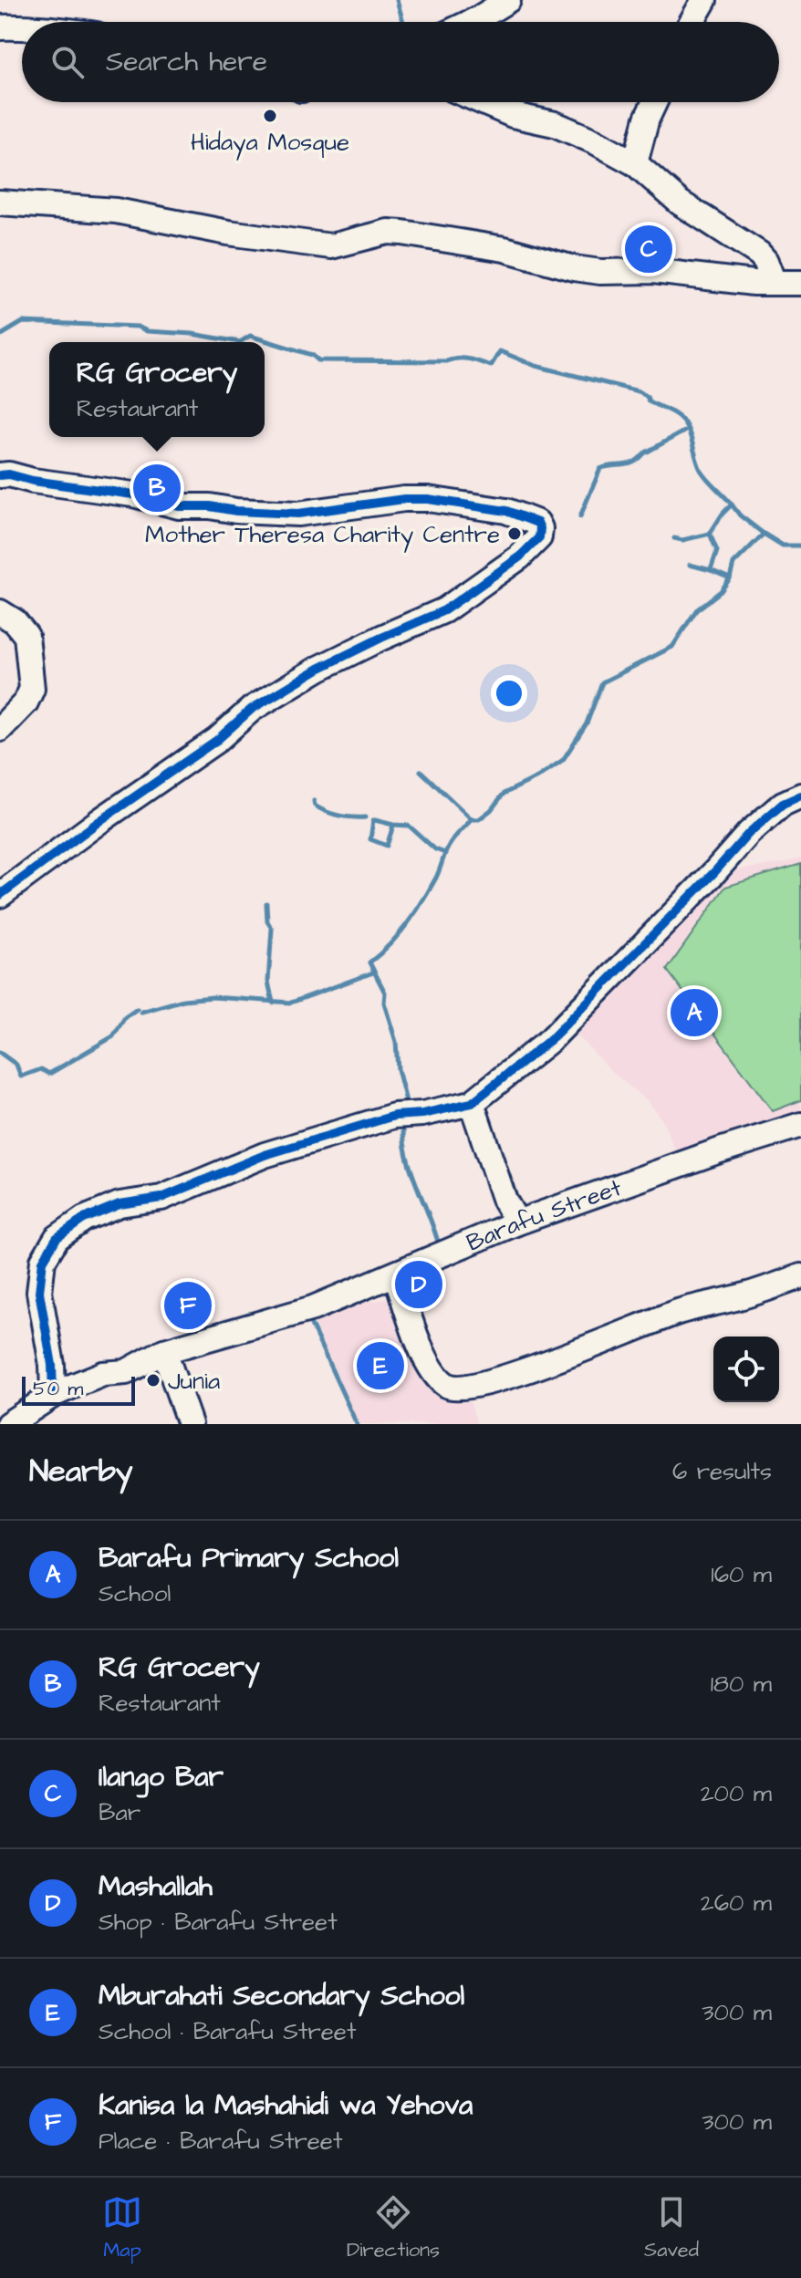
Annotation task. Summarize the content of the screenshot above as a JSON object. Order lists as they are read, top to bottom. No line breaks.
{"streets":{"street":["Barafu Street"]},"places":["Hidaya Mosque","Mother Theresa Charity Centre","Junia"],"scale_bar":"50 m","page":{"search":"Search here","pins":["C","B","A","D","F","E"],"popup":["RG Grocery","Restaurant"],"scale":"50 m","heading":["Nearby","6 results"],"list":[{"mark":"A","name":"Barafu Primary School","note":"School","value":"160 m"},{"mark":"B","name":"RG Grocery","note":"Restaurant","value":"180 m"},{"mark":"C","name":"Ilango Bar","note":"Bar","value":"200 m"},{"mark":"D","name":"Mashallah","note":"Shop · Barafu Street","value":"260 m"},{"mark":"E","name":"Mburahati Secondary School","note":"School · Barafu Street","value":"300 m"},{"mark":"F","name":"Kanisa la Mashahidi wa Yehova","note":"Place · Barafu Street","value":"300 m"}],"nav":["Map","Directions","Saved"]}}
